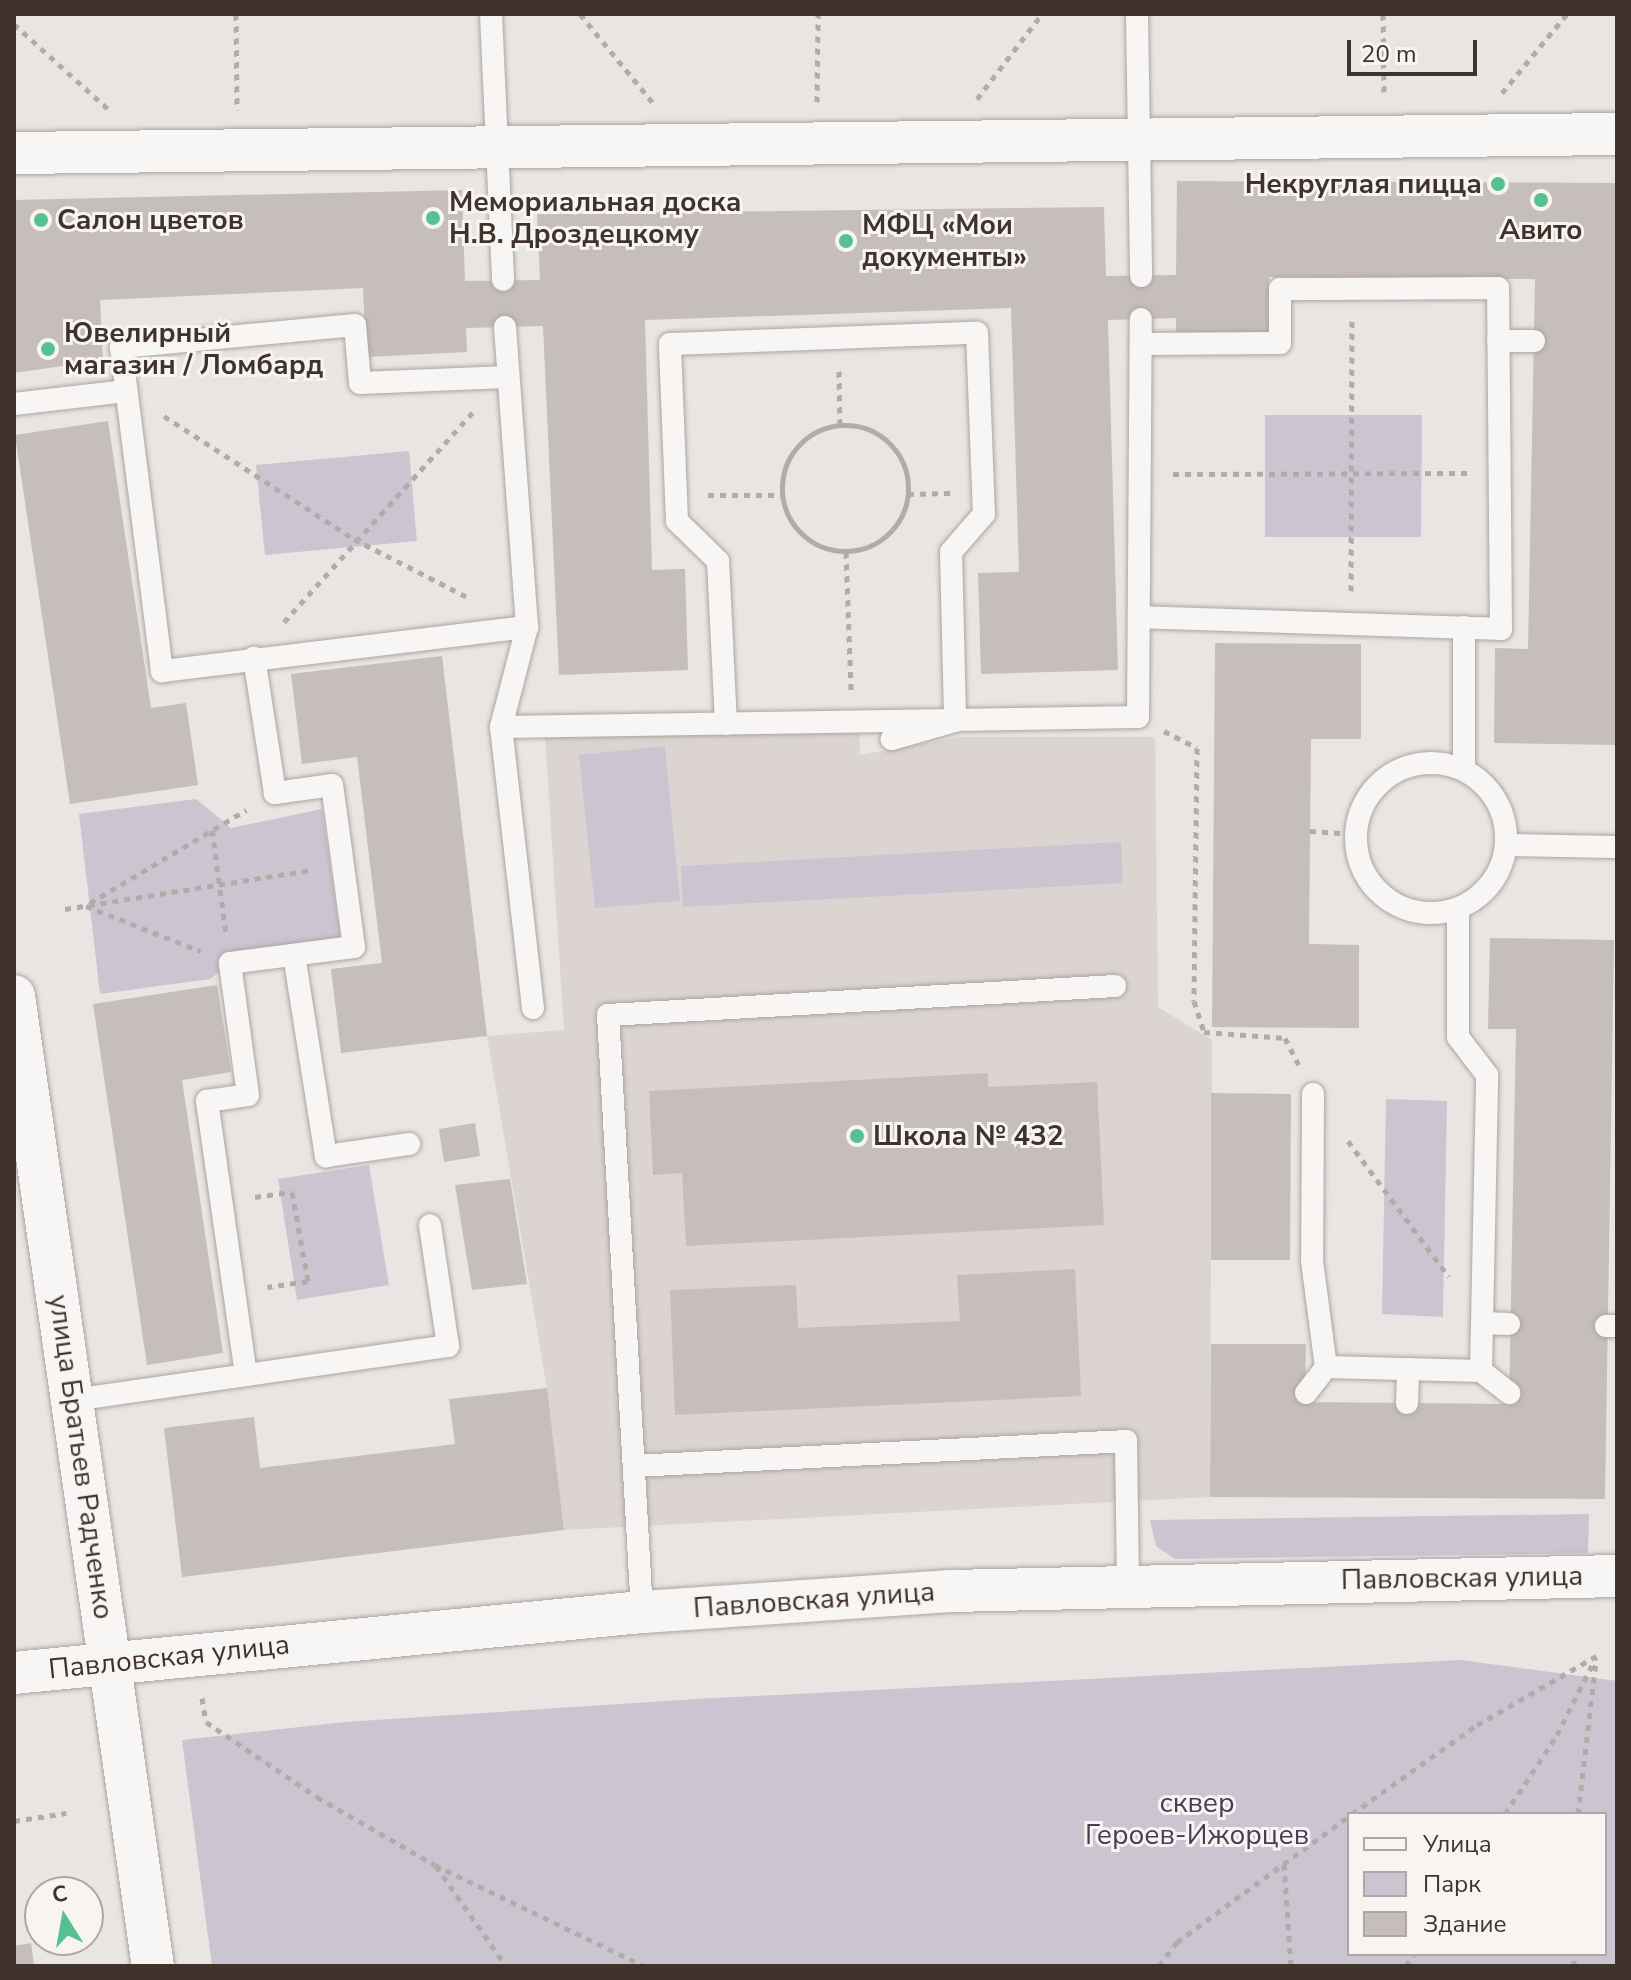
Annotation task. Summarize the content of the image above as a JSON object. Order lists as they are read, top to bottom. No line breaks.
{"streets":{"street":["улица Братьев Радченко","Павловская улица"]},"crossings":[["улица Братьев Радченко","Павловская улица"]],"parks":["сквер Героев-Ижорцев"],"places":["Некруглая пицца","Авито","Мемориальная доска Н.В. Дроздецкому","Салон цветов","МФЦ «Мои документы»","Ювелирный магазин / Ломбард","Школа № 432"],"legend":["Улица","Парк","Здание"],"scale_bar":"20 m","north":"top"}
